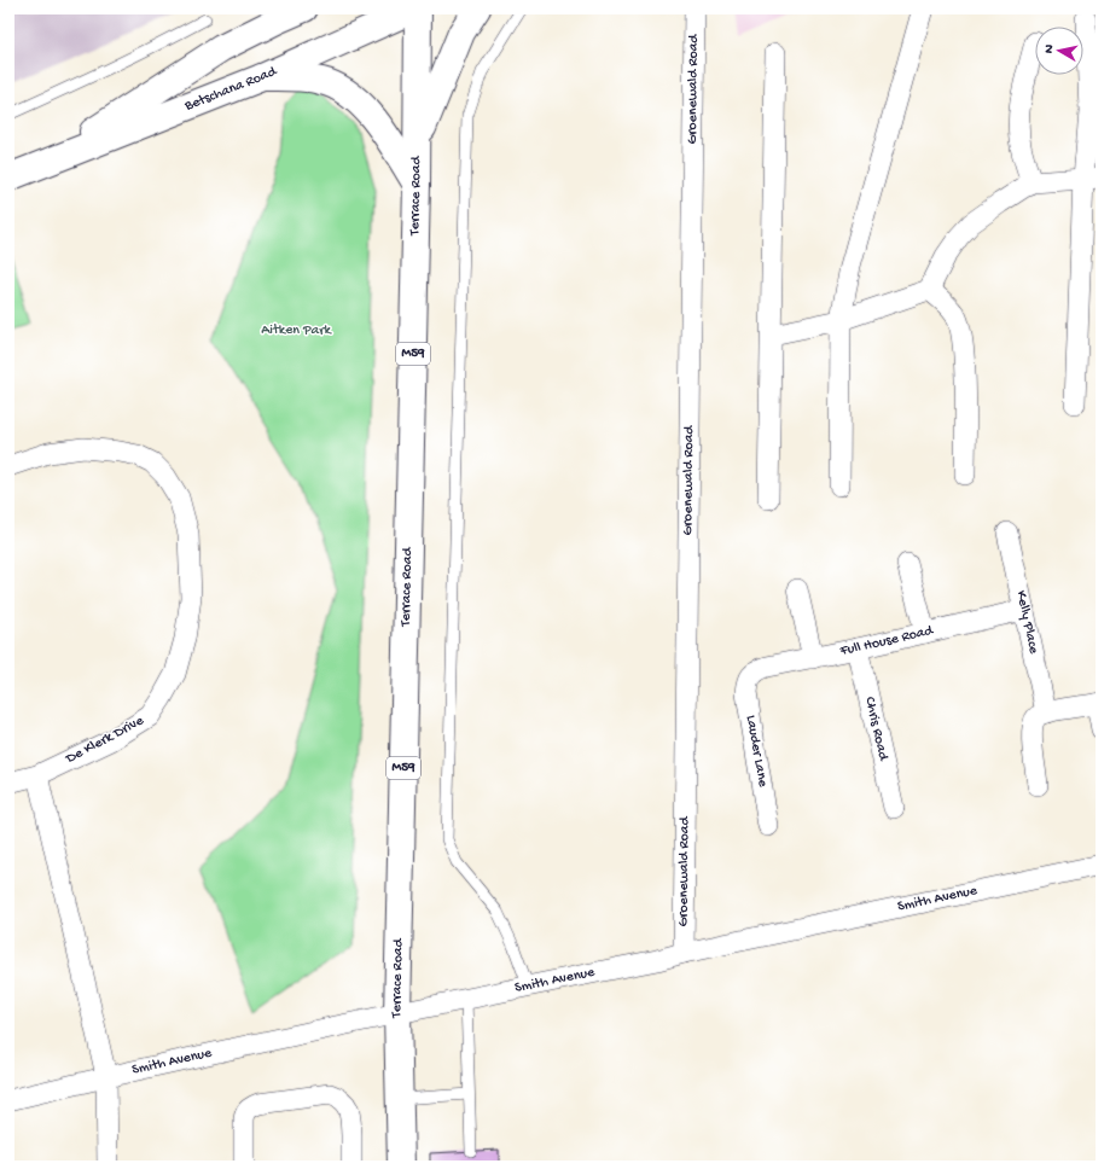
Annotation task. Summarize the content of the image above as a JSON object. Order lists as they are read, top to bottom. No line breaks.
{"streets":{"main road":["Betschana Road","Terrace Road","M59"],"street":["Groenewald Road","Kelly Place","Full House Road","Chris Road","De Klerk Drive","Lauder Lane","Smith Avenue"]},"crossings":[["Betschana Road","Terrace Road"],["Groenewald Road","Smith Avenue"],["Terrace Road","Smith Avenue"],["Kelly Place","Full House Road"],["Full House Road","Chris Road"],["Full House Road","Lauder Lane"]],"parks":["Aitken Park"],"north":"left"}
